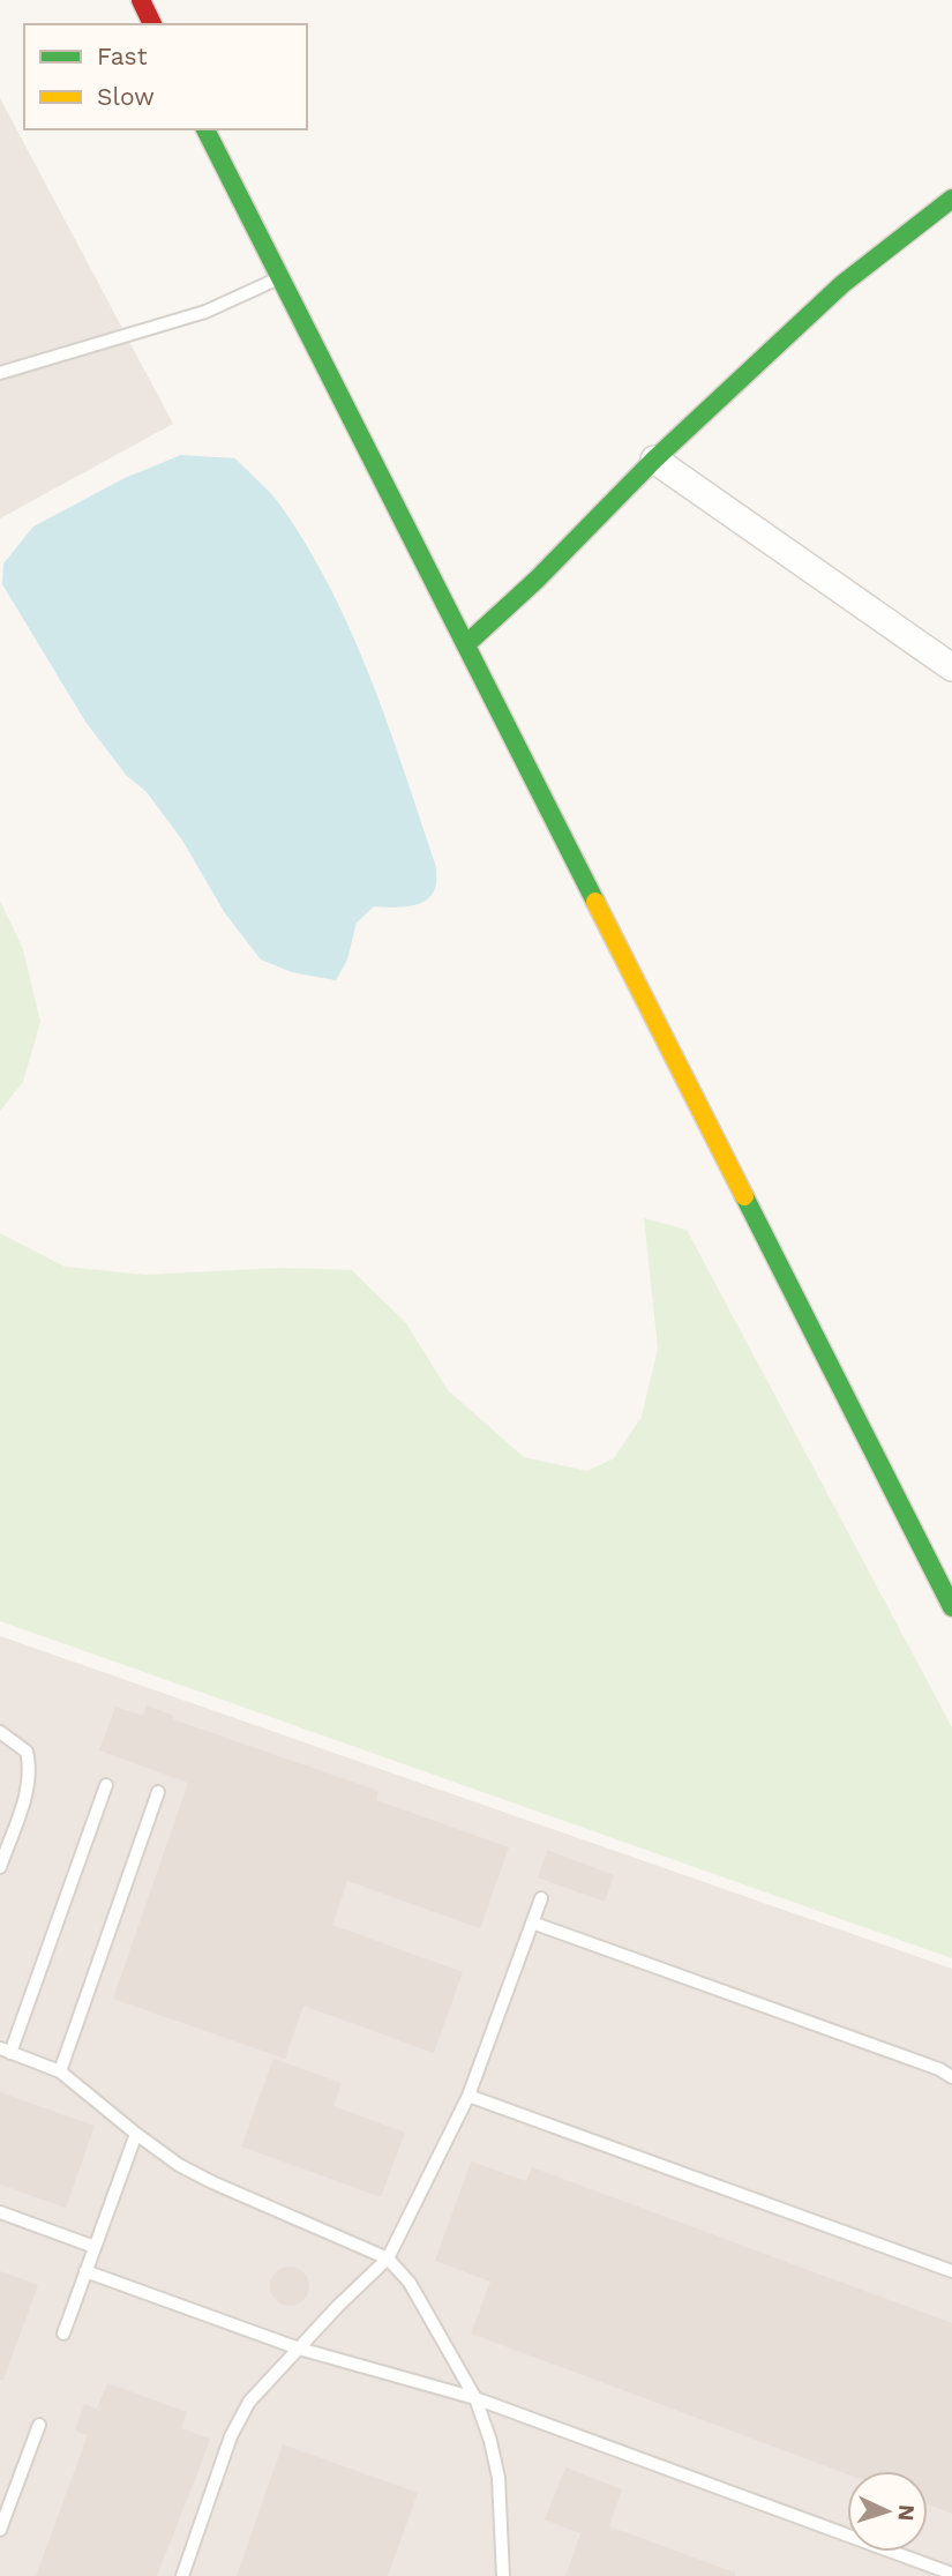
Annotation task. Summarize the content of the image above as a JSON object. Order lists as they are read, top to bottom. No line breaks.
{"legend":["Fast","Slow"],"north":"right"}
